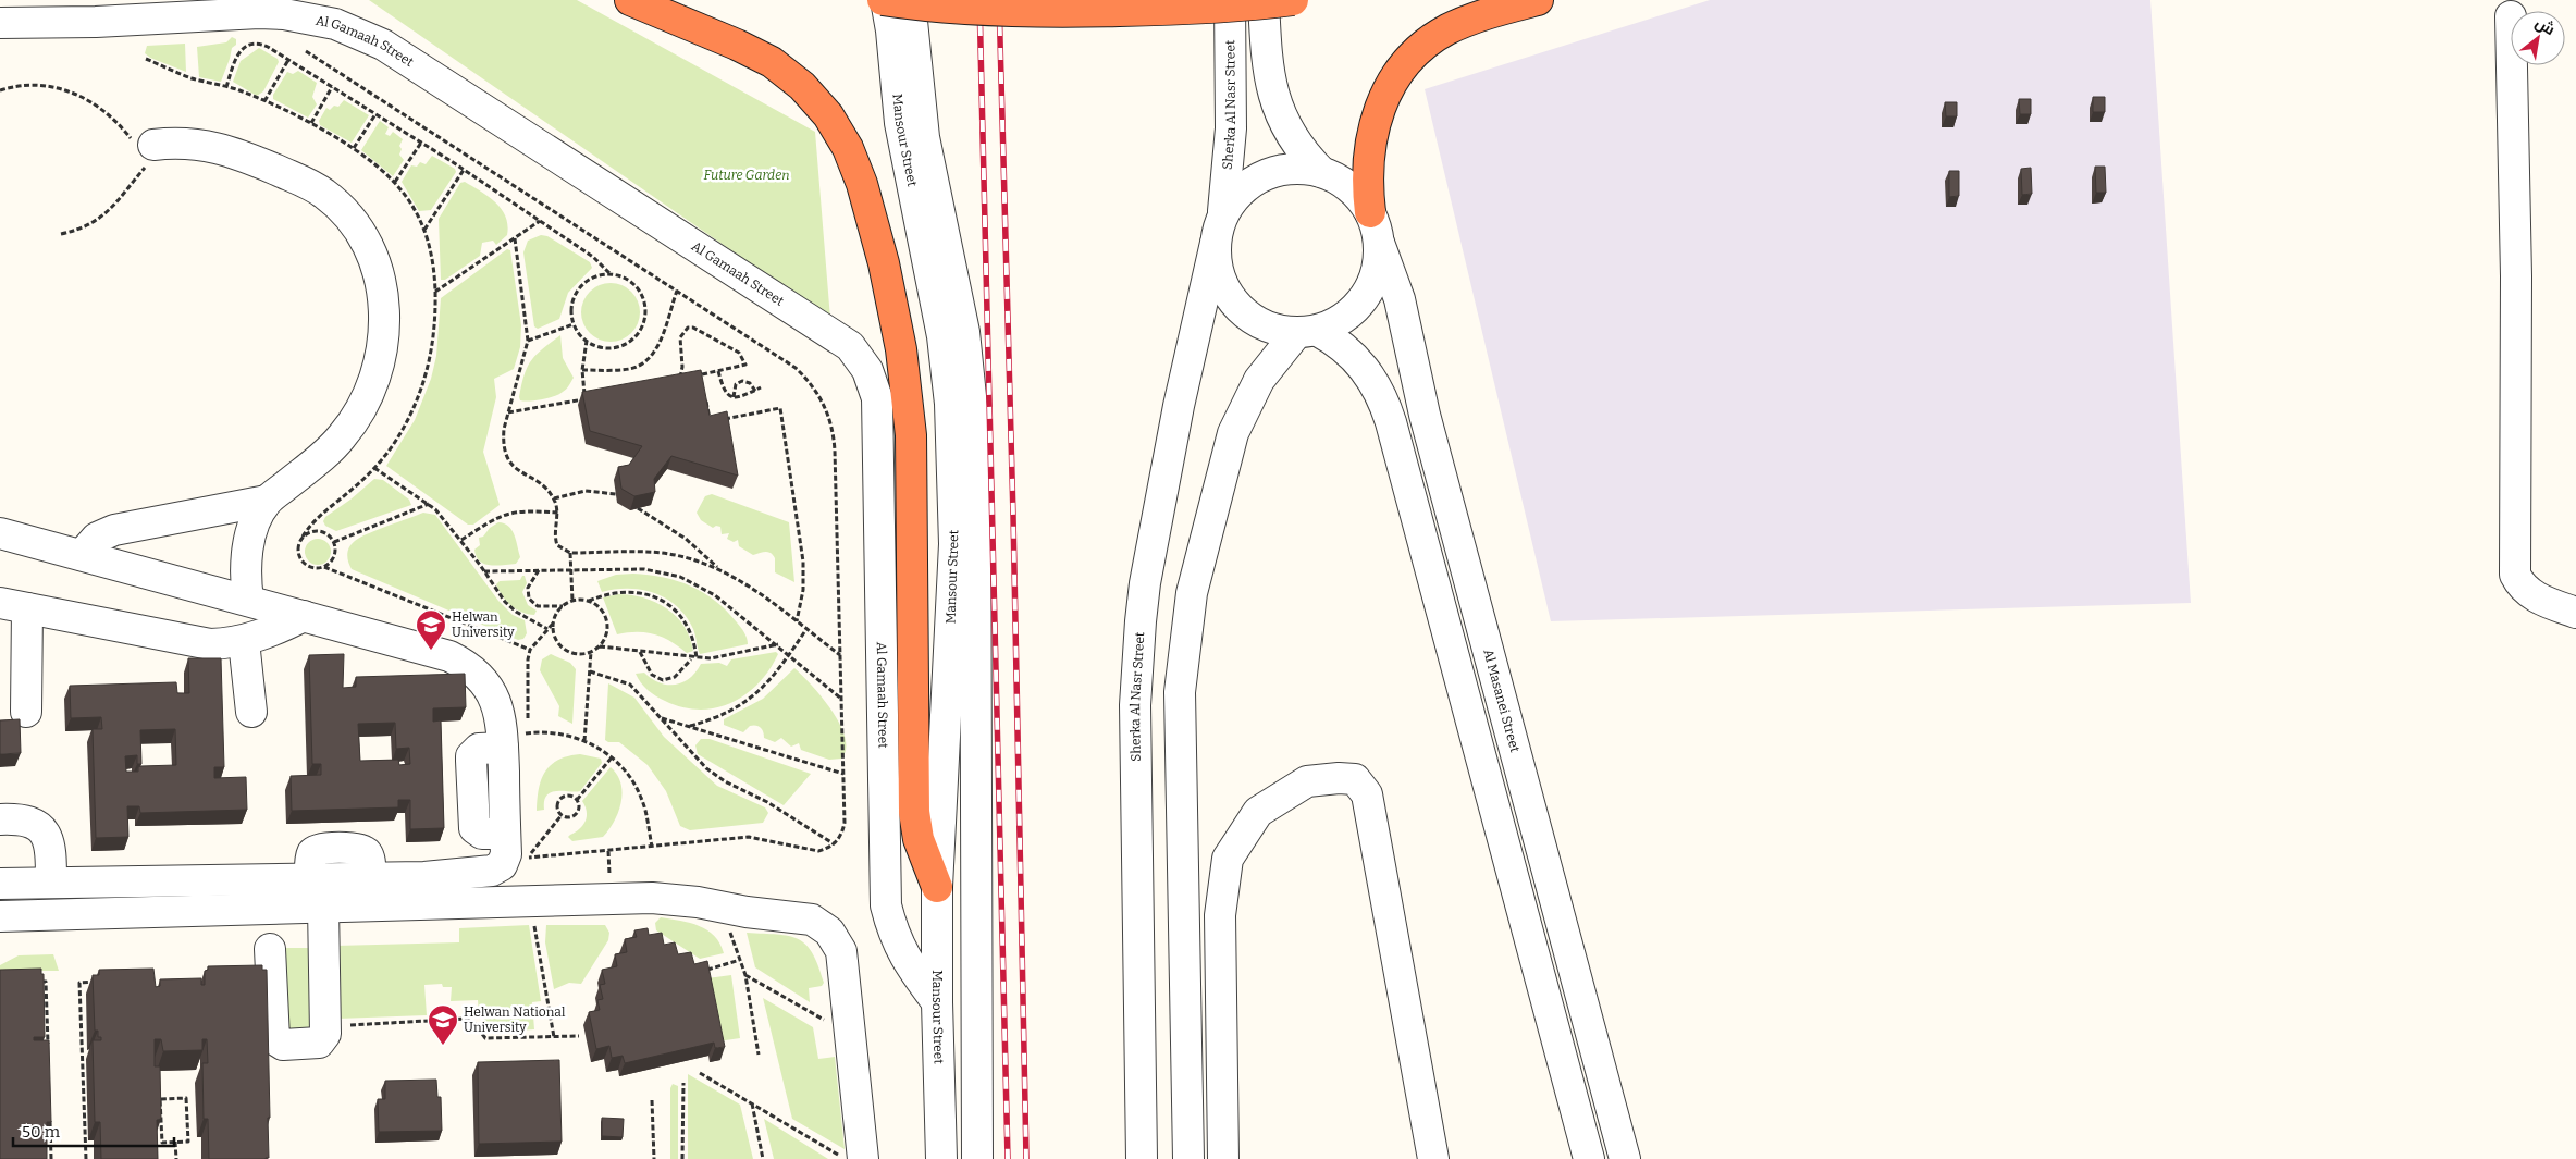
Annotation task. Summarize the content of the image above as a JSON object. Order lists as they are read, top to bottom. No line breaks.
{"streets":{"street":["Al Gamaah Street","Sherka Al Nasr Street","Mansour Street","Al Masanei Street"]},"crossings":[["Al Gamaah Street","Mansour Street"],["Sherka Al Nasr Street","Al Masanei Street"]],"parks":["Future Garden"],"places":{"school or university":["Helwan University","Helwan National University"]},"scale_bar":"50 m","north":"top right"}
